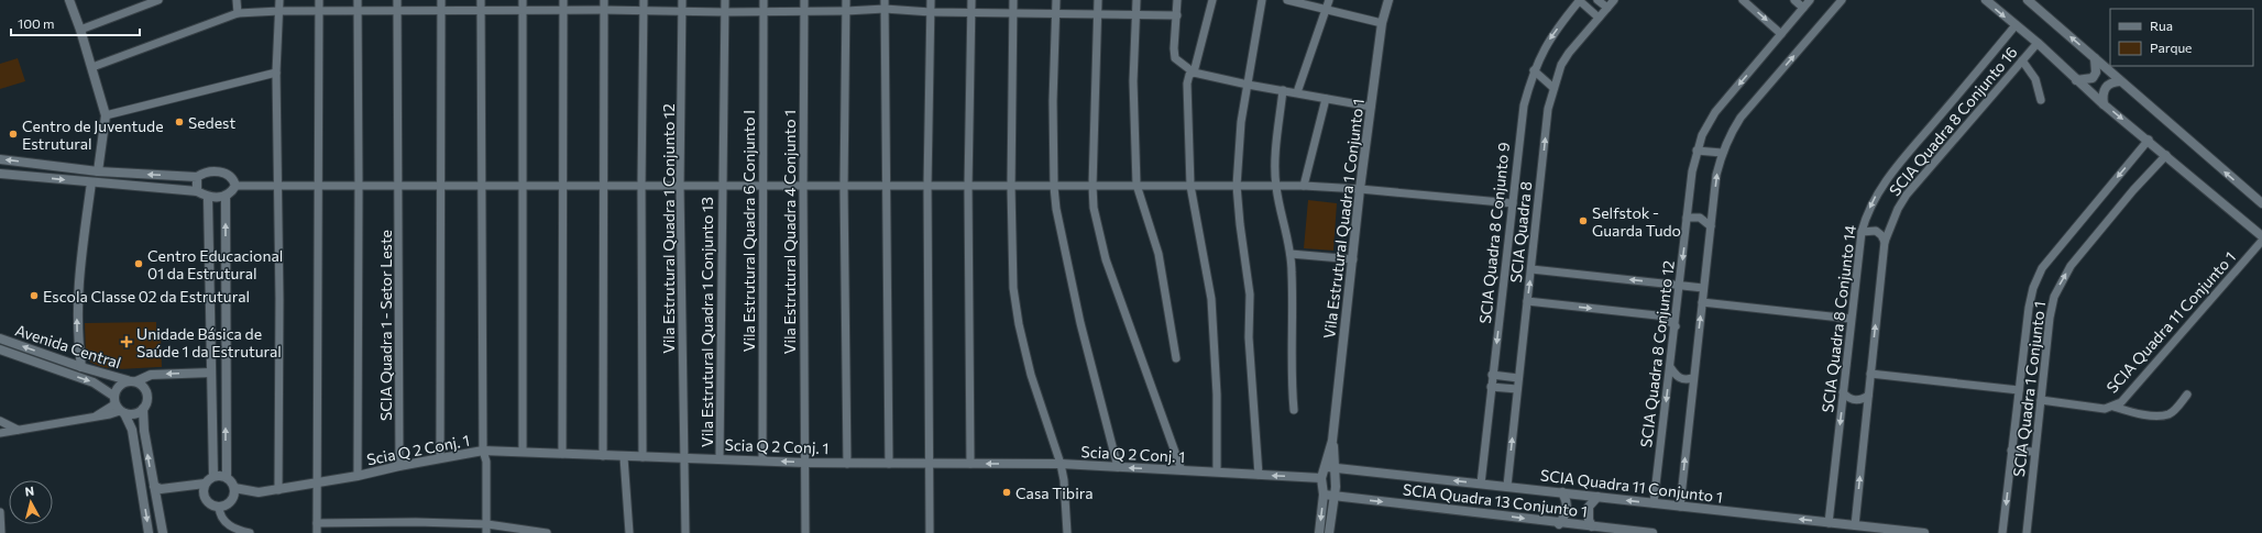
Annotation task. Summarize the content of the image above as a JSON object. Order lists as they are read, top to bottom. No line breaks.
{"streets":{"street":["SCIA Quadra 8 Conjunto 16","Vila Estrutural Quadra 1 Conjunto 1","Vila Estrutural Quadra 1 Conjunto 12","Vila Estrutural Quadra 6 Conjunto I","Vila Estrutural Quadra 4 Conjunto 1","SCIA Quadra 8","SCIA Quadra 8 Conjunto 9","SCIA Quadra 8 Conjunto 14","Vila Estrutural Quadra 1 Conjunto 13","SCIA Quadra 11 Conjunto 1","SCIA Quadra 1 - Setor Leste","Avenida Central","SCIA Quadra 8 Conjunto 12","SCIA Quadra 1 Conjunto 1","Scia Q 2 Conj. 1","SCIA Quadra 13 Conjunto 1"]},"crossings":[["SCIA Quadra 8 Conjunto 16","SCIA Quadra 8 Conjunto 14"],["SCIA Quadra 8 Conjunto 16","SCIA Quadra 11 Conjunto 1"],["SCIA Quadra 8 Conjunto 16","SCIA Quadra 1 Conjunto 1"],["Vila Estrutural Quadra 1 Conjunto 1","SCIA Quadra 11 Conjunto 1"],["Vila Estrutural Quadra 1 Conjunto 1","SCIA Quadra 13 Conjunto 1"],["Vila Estrutural Quadra 1 Conjunto 12","Scia Q 2 Conj. 1"],["Vila Estrutural Quadra 6 Conjunto I","Scia Q 2 Conj. 1"],["Vila Estrutural Quadra 4 Conjunto 1","Scia Q 2 Conj. 1"],["SCIA Quadra 8","SCIA Quadra 11 Conjunto 1"],["SCIA Quadra 8 Conjunto 9","SCIA Quadra 11 Conjunto 1"],["SCIA Quadra 8 Conjunto 14","SCIA Quadra 11 Conjunto 1"],["Vila Estrutural Quadra 1 Conjunto 13","Scia Q 2 Conj. 1"],["SCIA Quadra 11 Conjunto 1","SCIA Quadra 8 Conjunto 12"],["SCIA Quadra 11 Conjunto 1","SCIA Quadra 1 Conjunto 1"],["SCIA Quadra 1 - Setor Leste","Scia Q 2 Conj. 1"]],"one_way":["SCIA Quadra 8","SCIA Quadra 8 Conjunto 9","SCIA Quadra 8 Conjunto 14","SCIA Quadra 11 Conjunto 1","SCIA Quadra 13 Conjunto 1"],"places":{"other":["Sedest","Centro de Juventude Estrutural","Selfstok - Guarda Tudo","Centro Educacional 01 da Estrutural","Escola Classe 02 da Estrutural","Casa Tibira"],"health":["Unidade Básica de Saúde 1 da Estrutural"]},"legend":["Rua","Parque"],"scale_bar":"100 m","north":"top"}
